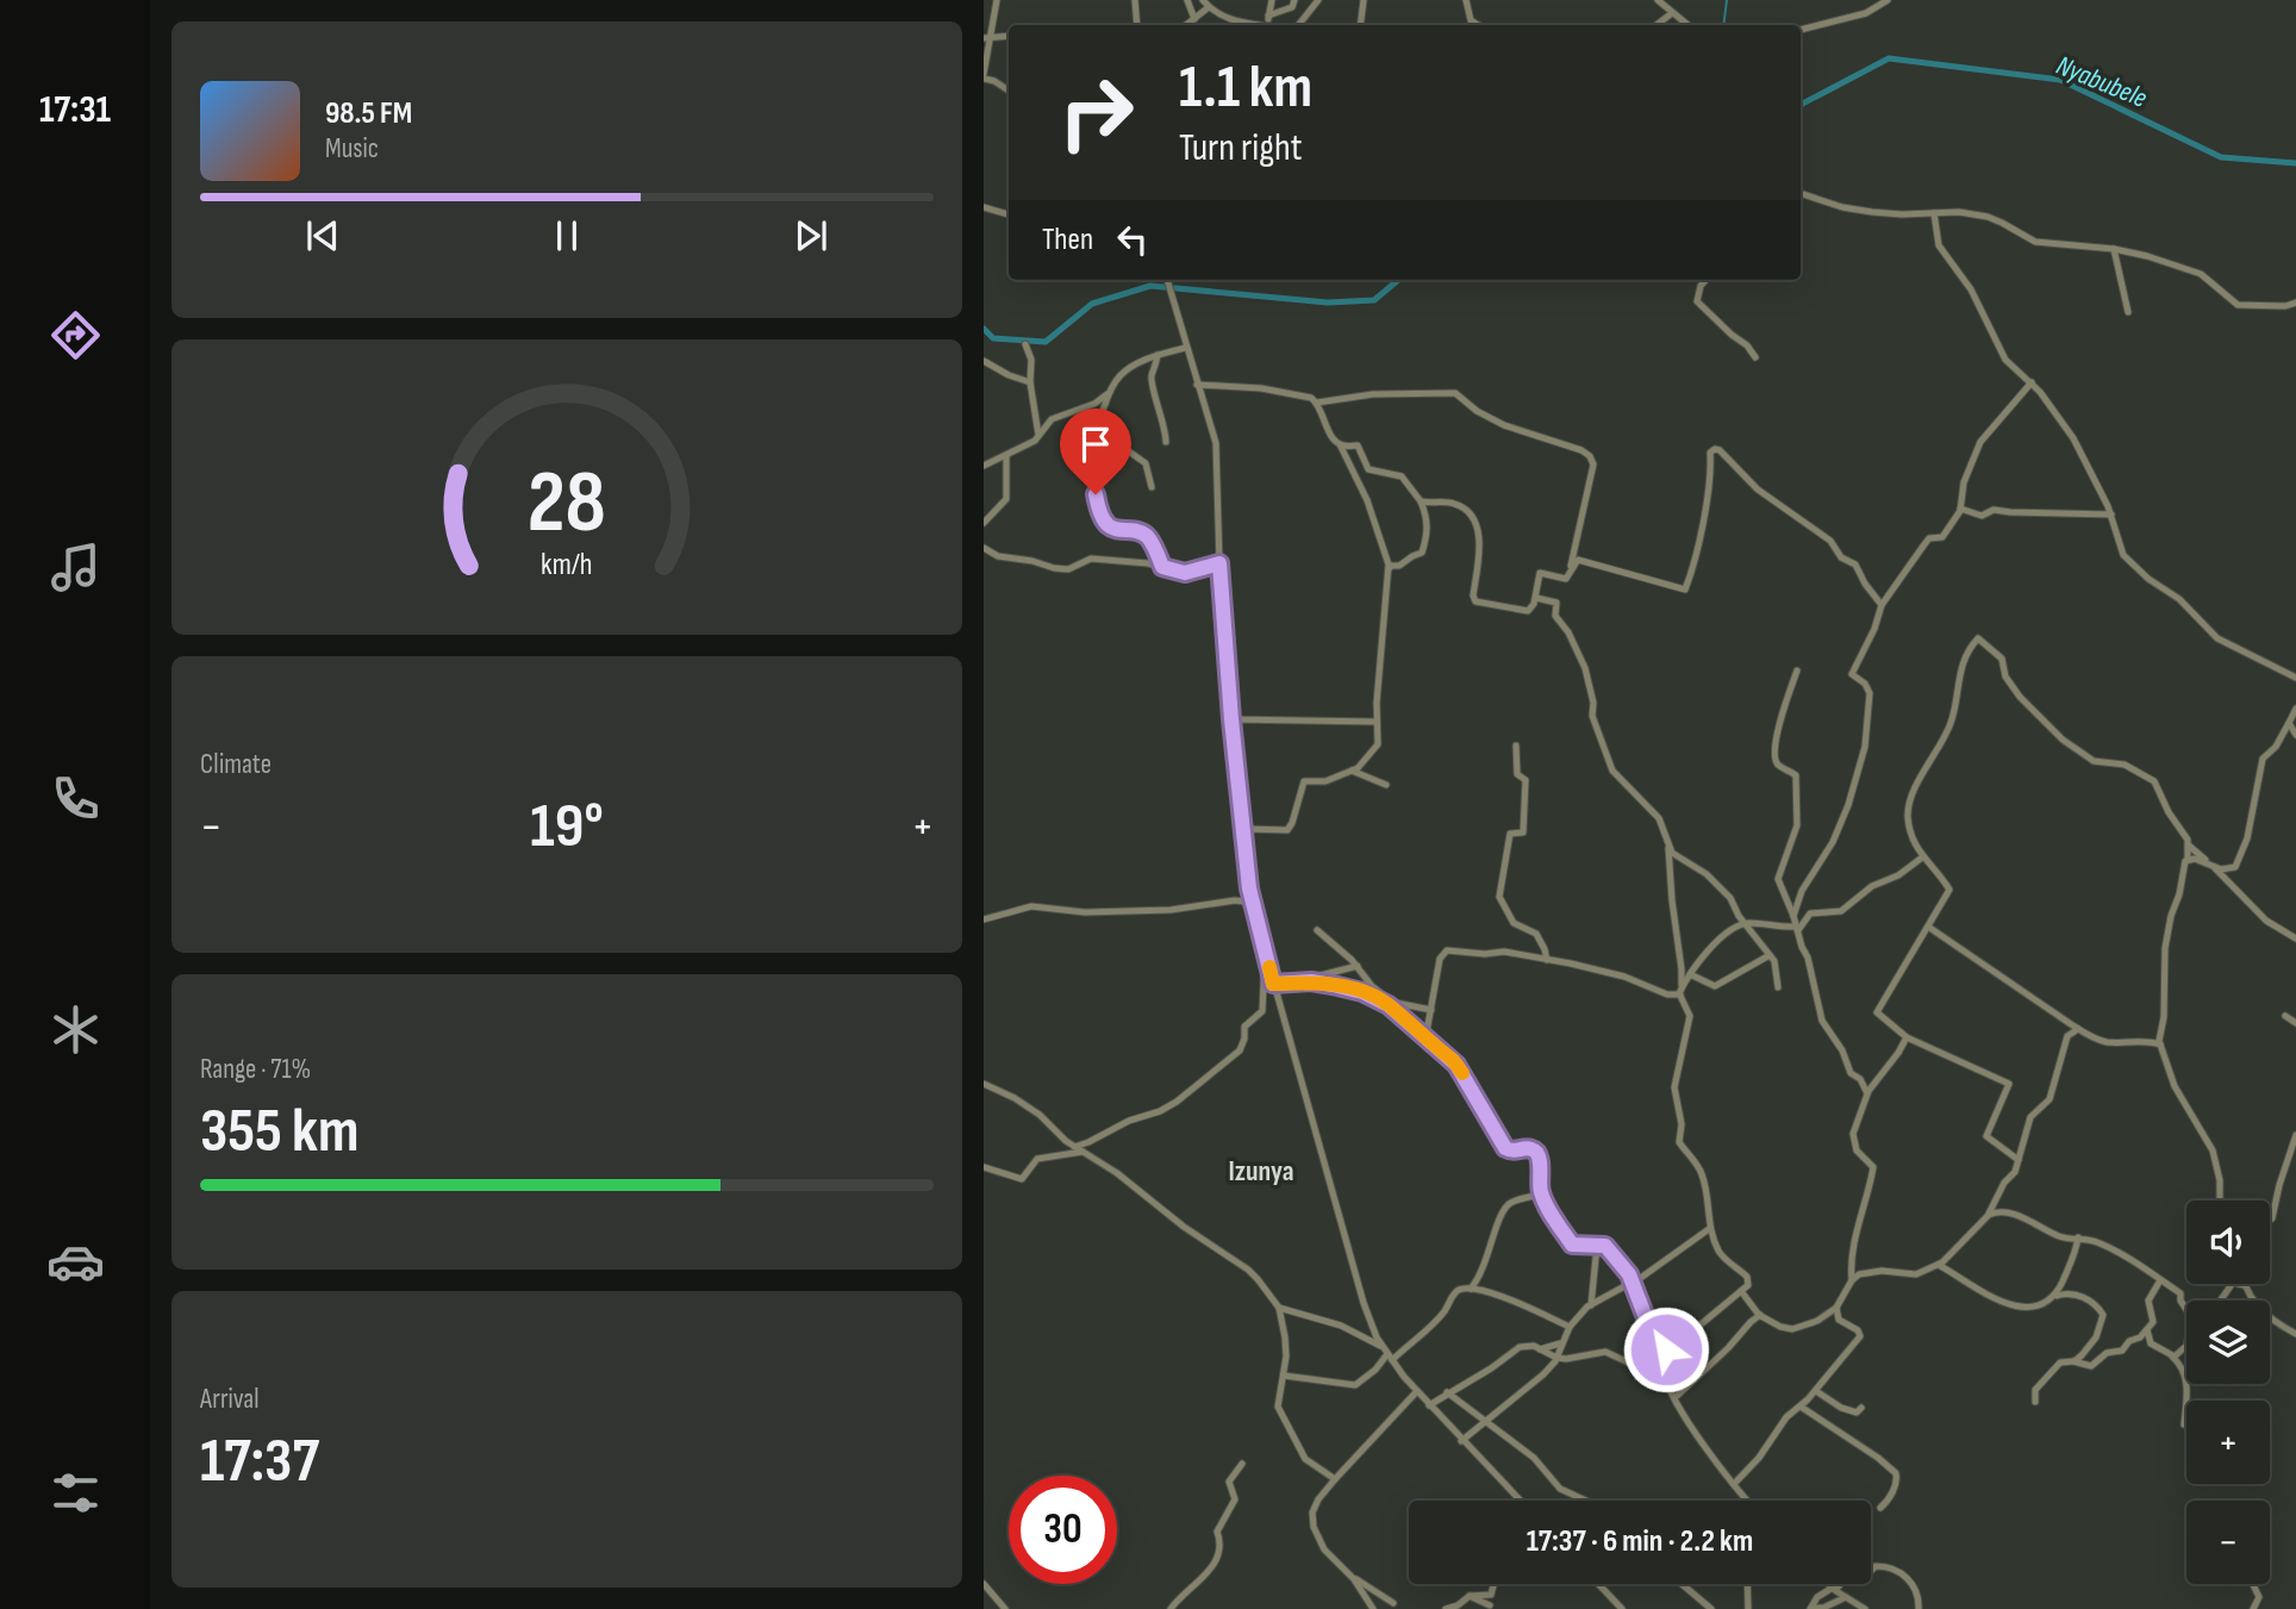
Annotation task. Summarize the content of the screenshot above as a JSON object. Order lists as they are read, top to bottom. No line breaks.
{"districts":["Izunya"],"water":["Nyabubele"],"page":{"tabs":"17:31","turn":["1.1 km","Turn right"],"song":["98.5 FM","Music"],"then":"Then","tile":["Climate",["Range · 71%","355 km"],["Arrival","17:37"]],"heat":["−","19°","+"],"map_buttons":["+","−"],"limit":"30","trip":"17:37 · 6 min · 2.2 km","gauge":["28","km/h"]}}
